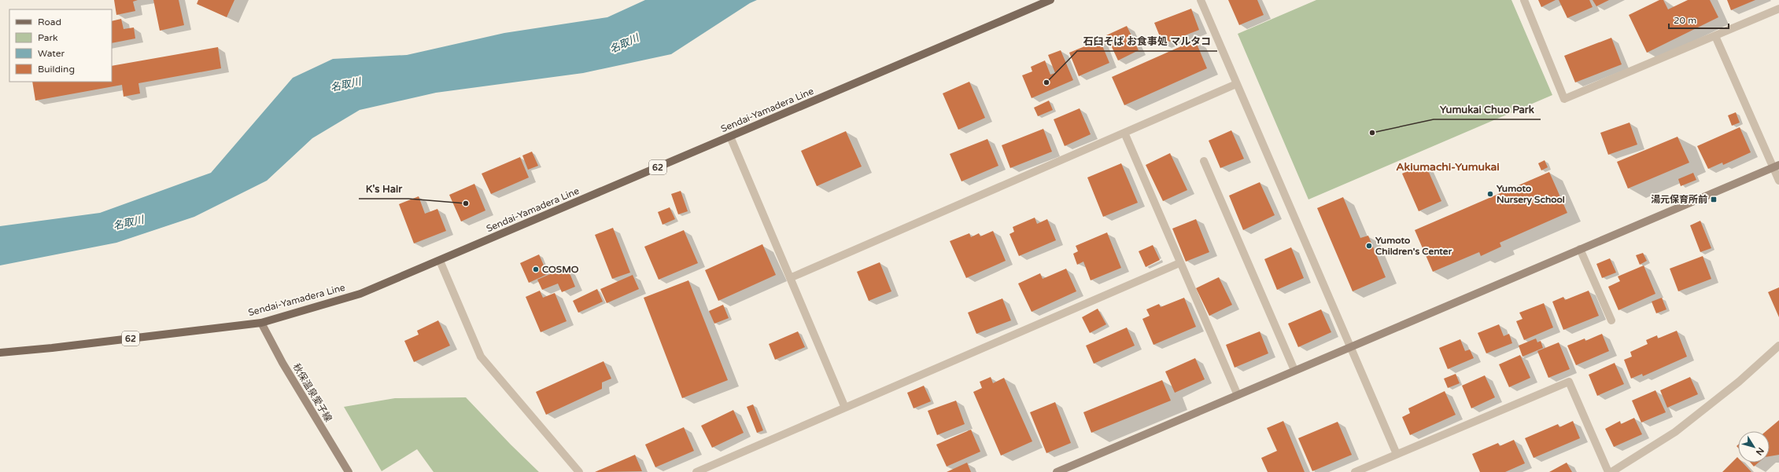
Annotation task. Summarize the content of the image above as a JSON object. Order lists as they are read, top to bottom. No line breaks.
{"streets":{"main road":["Sendai-Yamadera Line","62"],"street":["秋保温泉愛子線"]},"crossings":[["Sendai-Yamadera Line","秋保温泉愛子線"]],"districts":["Akiumachi-Yumukai"],"water":["名取川"],"places":{"other":["石臼そば お食事処 マルタコ","Yumukai Chuo Park","Yumoto Nursery School","K's Hair","Yumoto Children's Center","COSMO"],"transit":["湯元保育所前"]},"legend":["Road","Park","Water","Building"],"scale_bar":"20 m","north":"bottom right"}
